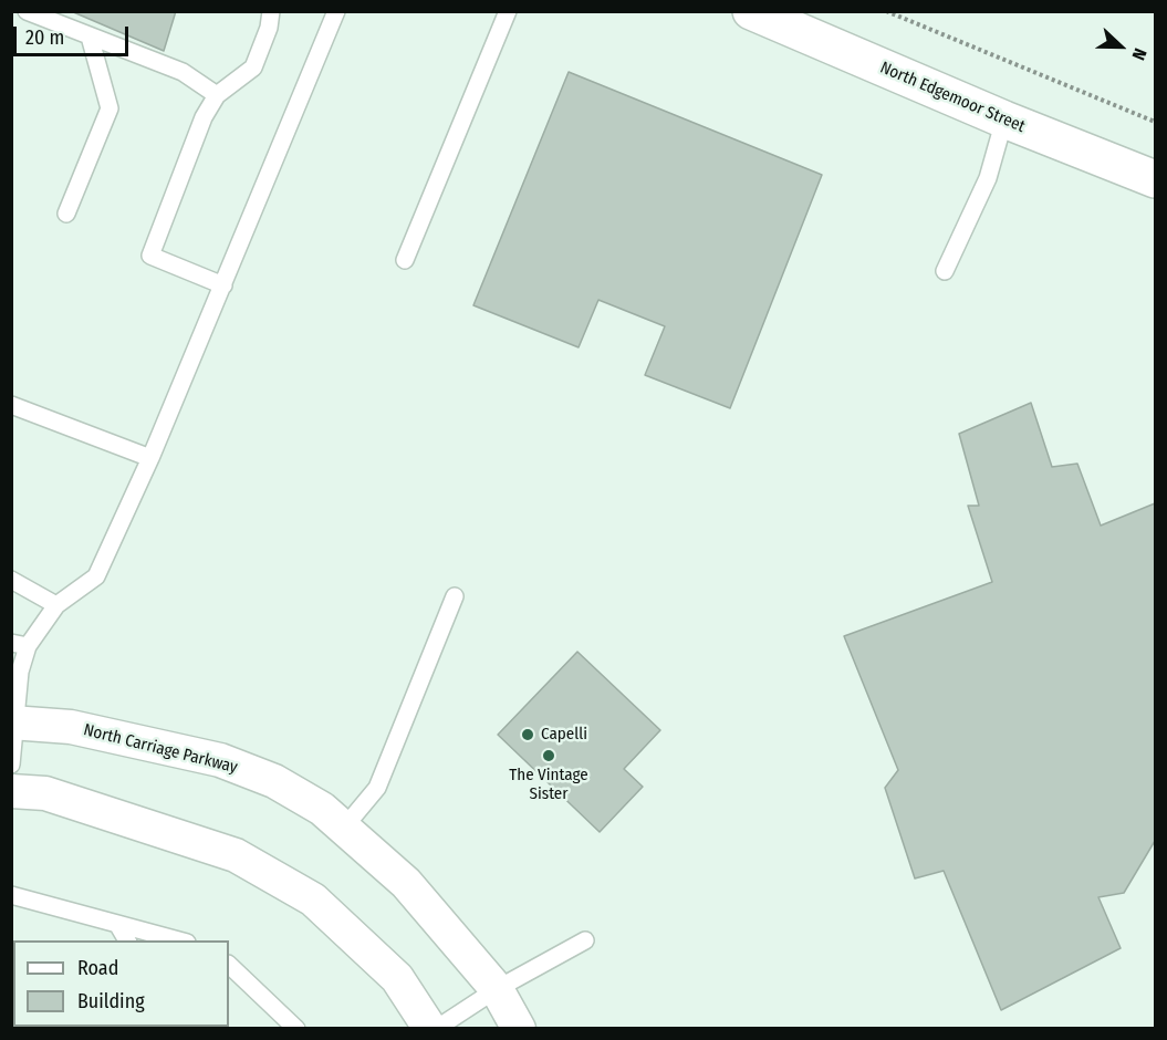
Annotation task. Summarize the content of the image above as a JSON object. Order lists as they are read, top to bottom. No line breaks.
{"streets":{"street":["North Edgemoor Street","North Carriage Parkway"]},"places":["Capelli","The Vintage Sister"],"legend":["Road","Building"],"scale_bar":"20 m","north":"right"}
